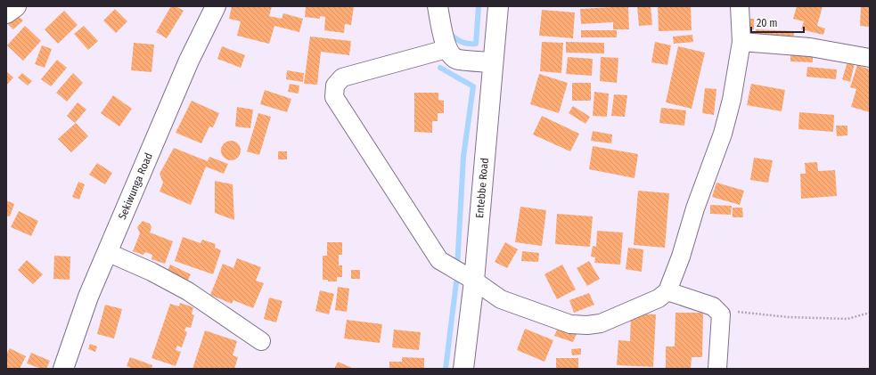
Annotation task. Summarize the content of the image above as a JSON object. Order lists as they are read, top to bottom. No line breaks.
{"streets":{"main road":["Sekiwunga Road","Entebbe Road"]},"scale_bar":"20 m"}
